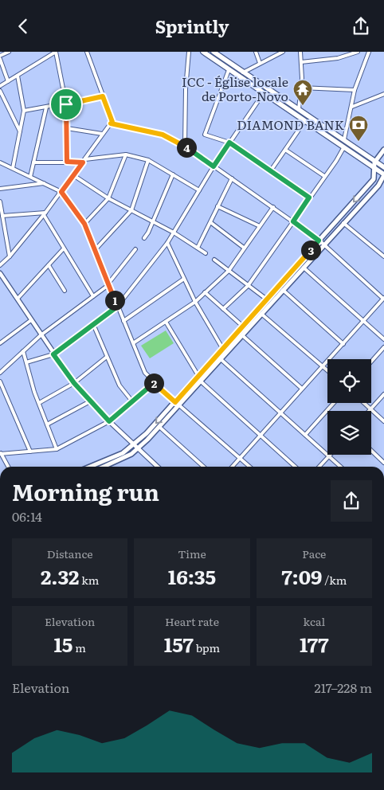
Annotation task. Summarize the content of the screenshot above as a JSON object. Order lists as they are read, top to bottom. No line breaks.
{"places":{"temple":["ICC - Église locale de Porto-Novo"],"bank":["DIAMOND BANK"]},"page":{"header":"Sprintly","pins":["4","3","1","2"],"heading":["Morning run","06:14"],"stats":[["Distance","2.32 km"],["Time","16:35"],["Pace","7:09 /km"],["Elevation","15 m"],["Heart rate","157 bpm"],["kcal","177"]],"chart":["Elevation","217–228 m"]}}
